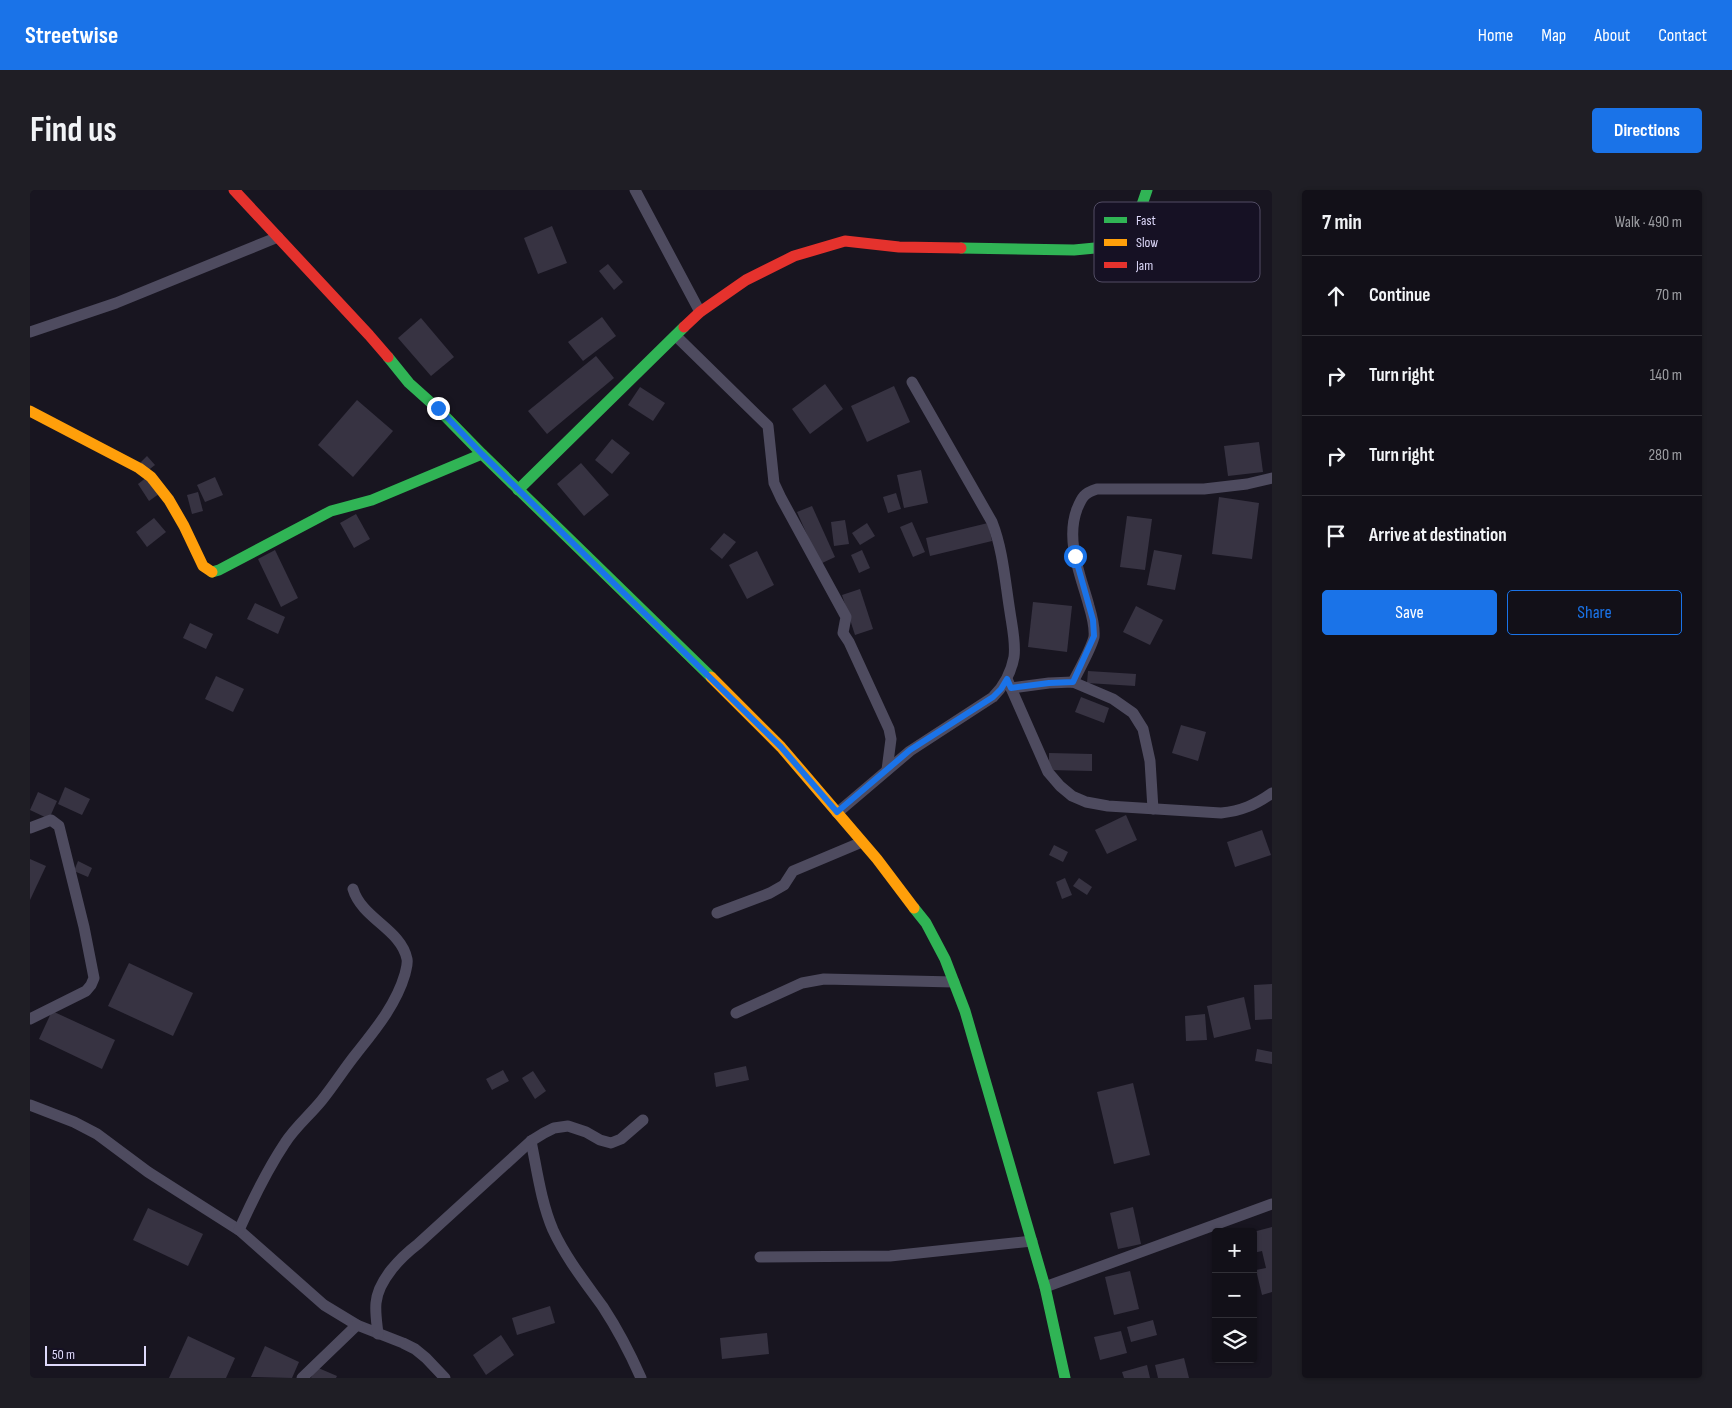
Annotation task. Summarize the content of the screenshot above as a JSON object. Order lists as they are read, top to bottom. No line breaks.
{"legend":["Fast","Slow","Jam"],"scale_bar":"50 m","page":{"header":"Streetwise","nav":["Home","Map","About","Contact"],"buttons":["Directions",["Save","Share"]],"title":"Find us","heading":["7 min","Walk · 490 m"],"list":[["Continue","70 m"],["Turn right","140 m"],["Turn right","280 m"],"Arrive at destination"],"map_buttons":["+","−"],"scale":"50 m"}}
